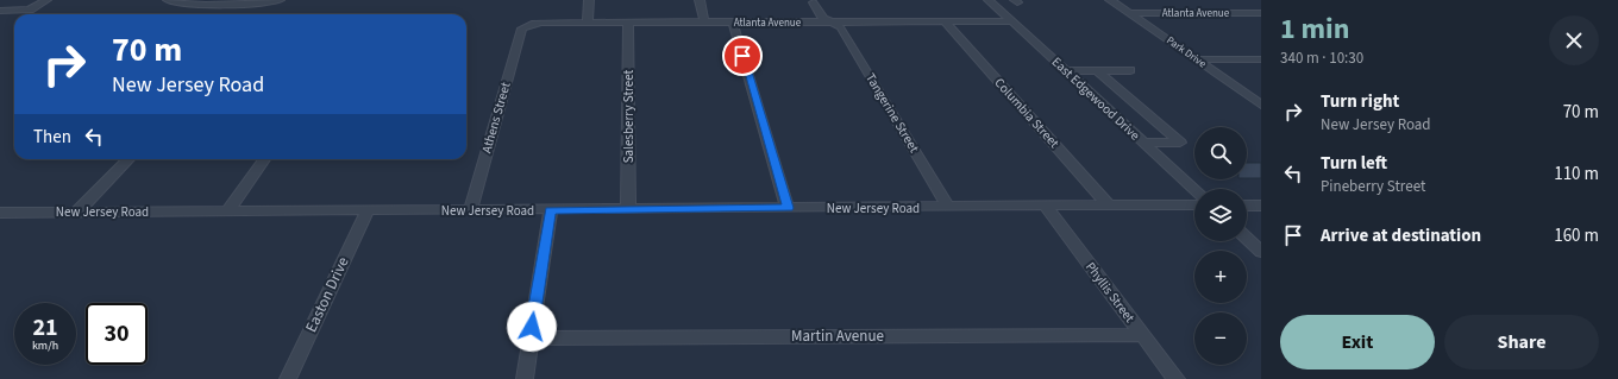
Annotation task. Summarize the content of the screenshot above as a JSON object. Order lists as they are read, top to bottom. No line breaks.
{"streets":{"street":["Atlanta Avenue","Park Drive","East Edgewood Drive","Tangerine Street","Columbia Street","Salesberry Street","Athens Street","New Jersey Road","Phyllis Street","Easton Drive","Martin Avenue"]},"crossings":[["Atlanta Avenue","Park Drive"],["Atlanta Avenue","East Edgewood Drive"],["Atlanta Avenue","Tangerine Street"],["Atlanta Avenue","Columbia Street"],["Atlanta Avenue","Salesberry Street"],["Atlanta Avenue","Athens Street"],["Tangerine Street","New Jersey Road"],["Columbia Street","New Jersey Road"],["Salesberry Street","New Jersey Road"],["Athens Street","New Jersey Road"],["New Jersey Road","Phyllis Street"],["New Jersey Road","Easton Drive"],["Phyllis Street","Martin Avenue"]],"page":{"heading":["1 min","340 m · 10:30"],"turn":["70 m","New Jersey Road"],"list":[{"name":"Turn right","note":"New Jersey Road","value":"70 m"},{"name":"Turn left","note":"Pineberry Street","value":"110 m"},{"name":"Arrive at destination","value":"160 m"}],"then":"Then","map_buttons":["+","−"],"speed":"21 km/h","limit":"30","buttons":["Exit","Share"]}}
